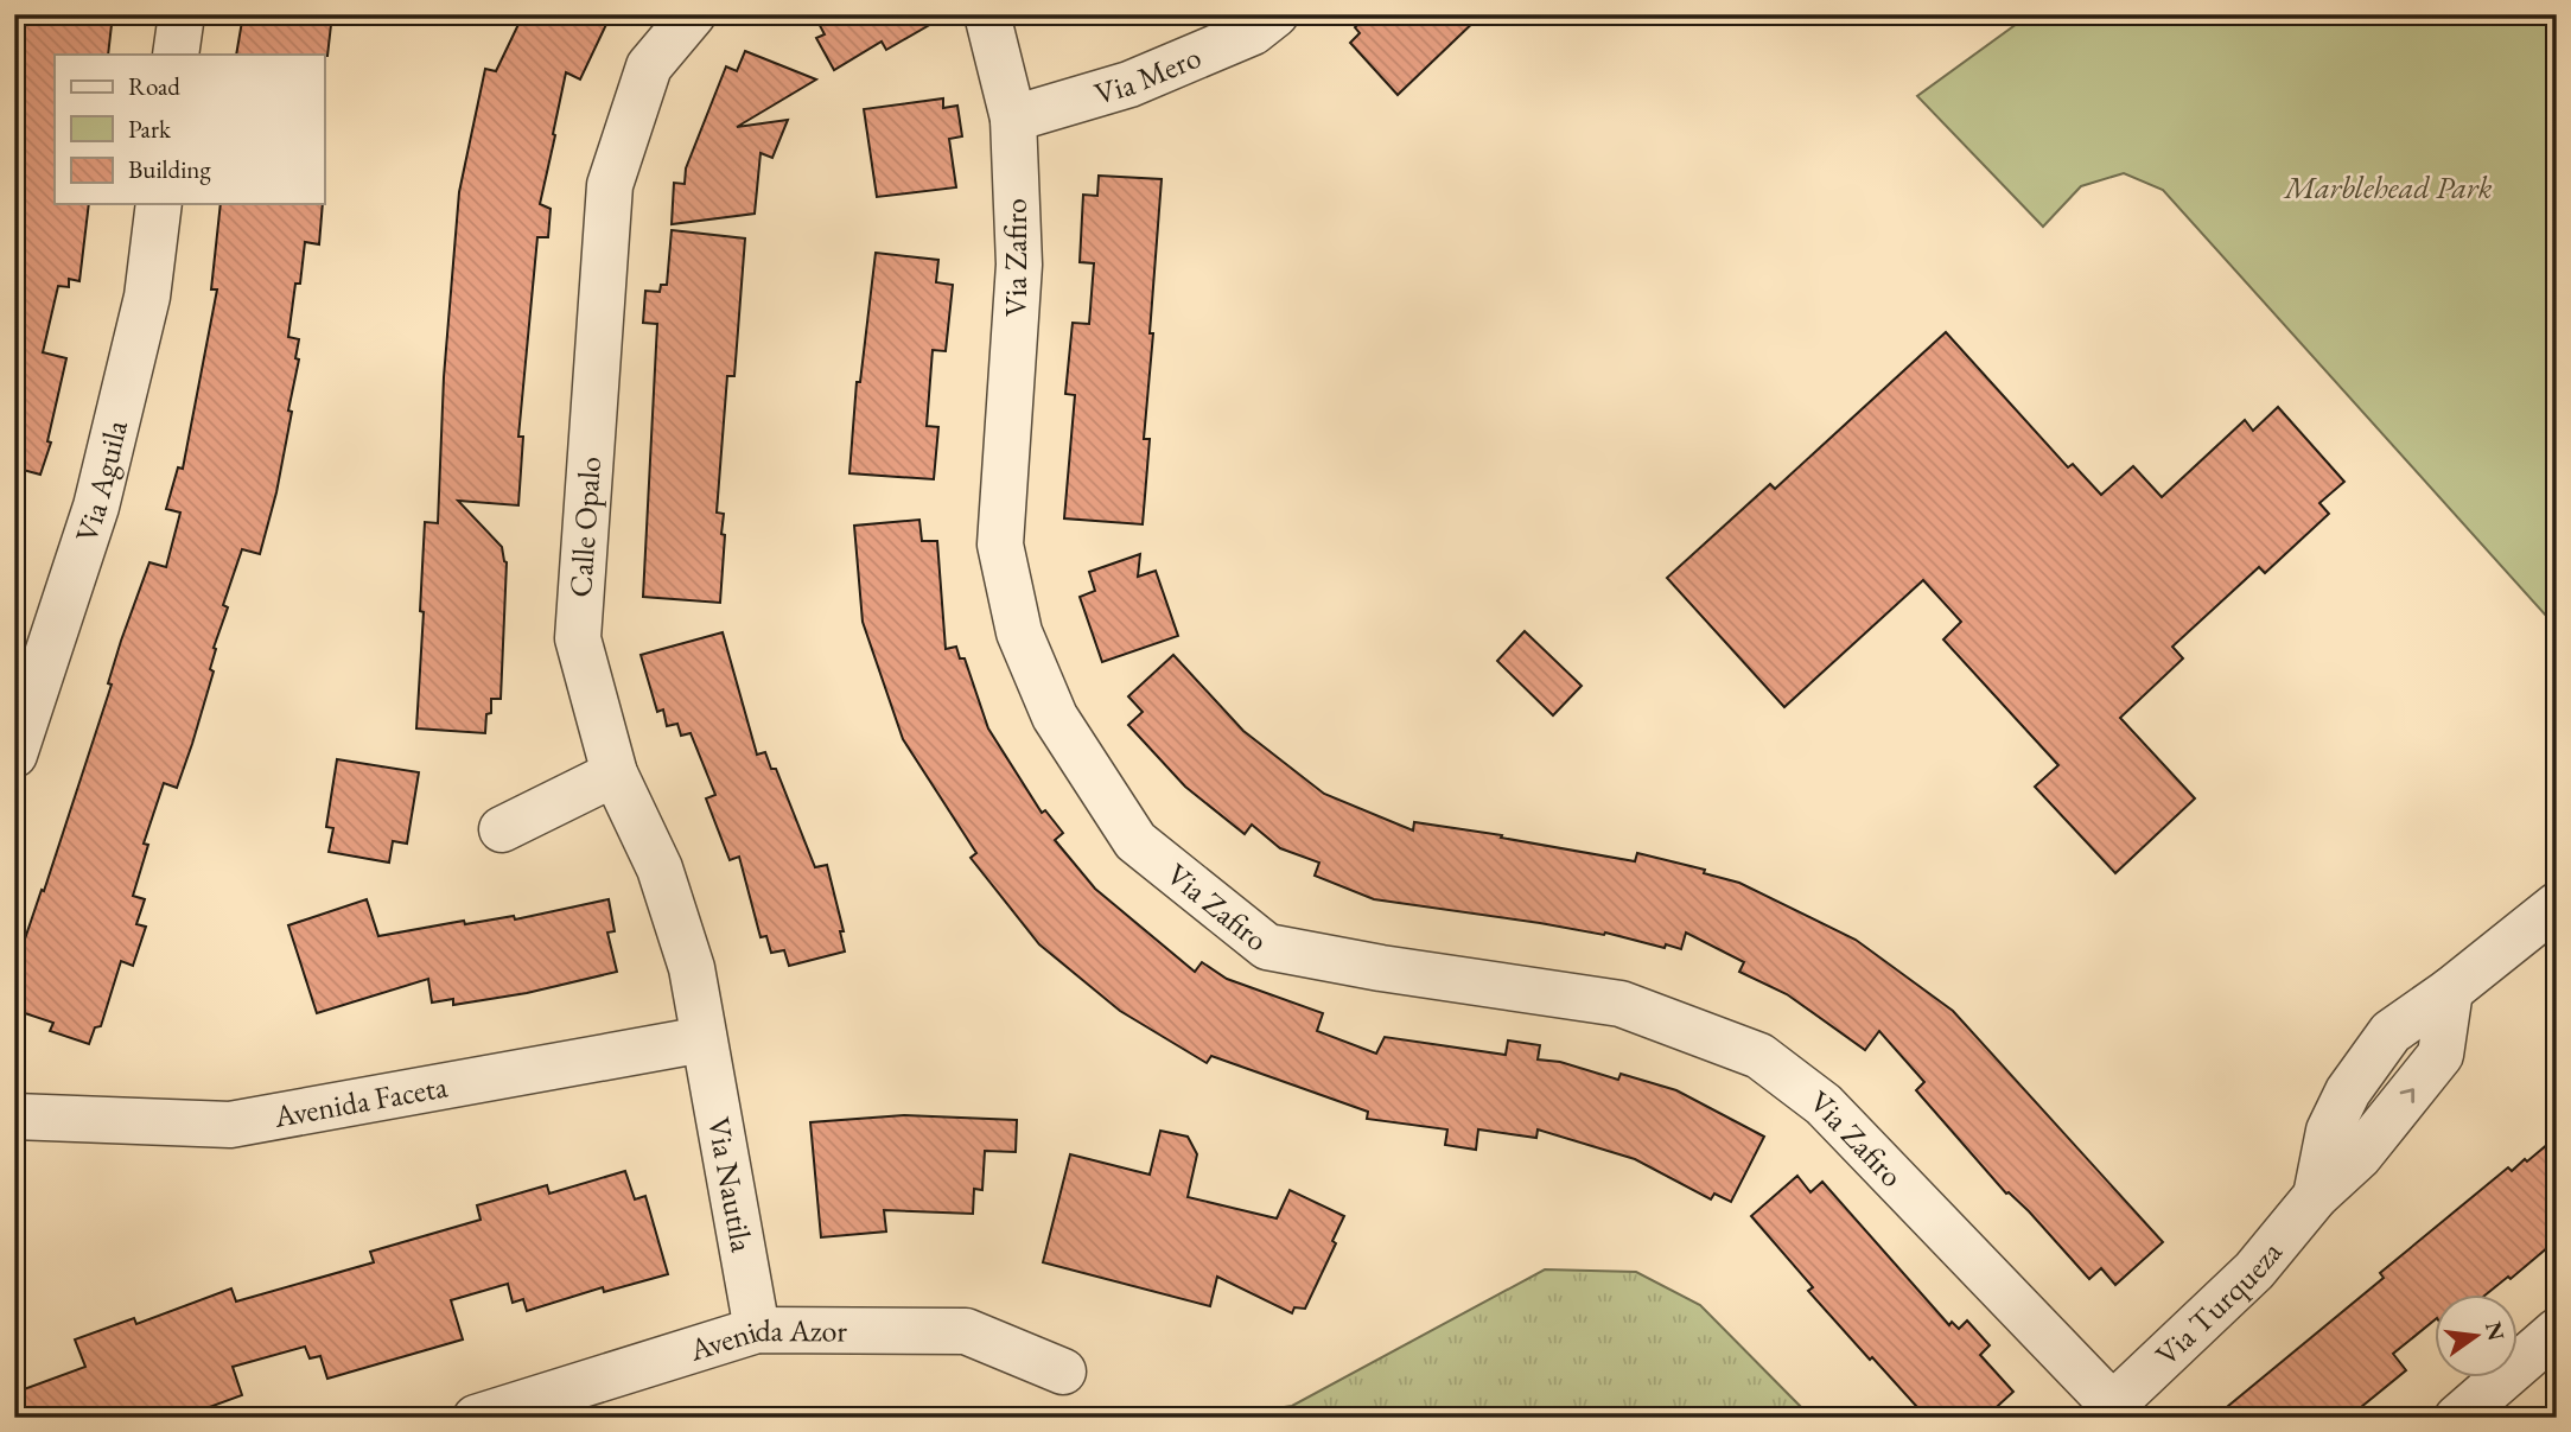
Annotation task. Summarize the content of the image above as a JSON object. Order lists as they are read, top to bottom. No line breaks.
{"streets":{"street":["Via Mero","Via Zafiro","Via Aguila","Calle Opalo","Avenida Faceta","Via Nautila","Via Turqueza","Avenida Azor"]},"crossings":[["Via Mero","Via Zafiro"],["Via Zafiro","Via Turqueza"],["Calle Opalo","Avenida Faceta"],["Calle Opalo","Via Nautila"],["Avenida Faceta","Via Nautila"],["Via Nautila","Avenida Azor"]],"parks":["Marblehead Park"],"legend":["Road","Park","Building"],"north":"right"}
